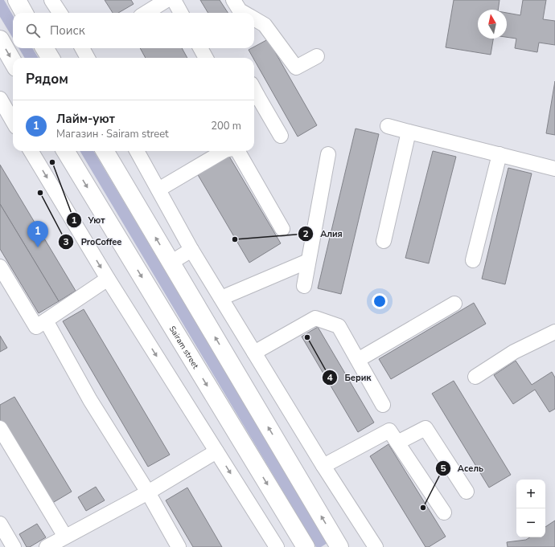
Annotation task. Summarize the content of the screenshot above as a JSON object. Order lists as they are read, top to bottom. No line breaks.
{"streets":{"main road":["Sairam street"]},"places":["Уют","ProCoffee","Алия","Берик","Асель"],"north":"top","page":{"search":"Поиск","heading":"Рядом","list":[{"mark":"1","name":"Лайм-уют","note":"Магазин · Sairam street","value":"200 m"}],"pins":"1","map_buttons":["+","−"]}}
